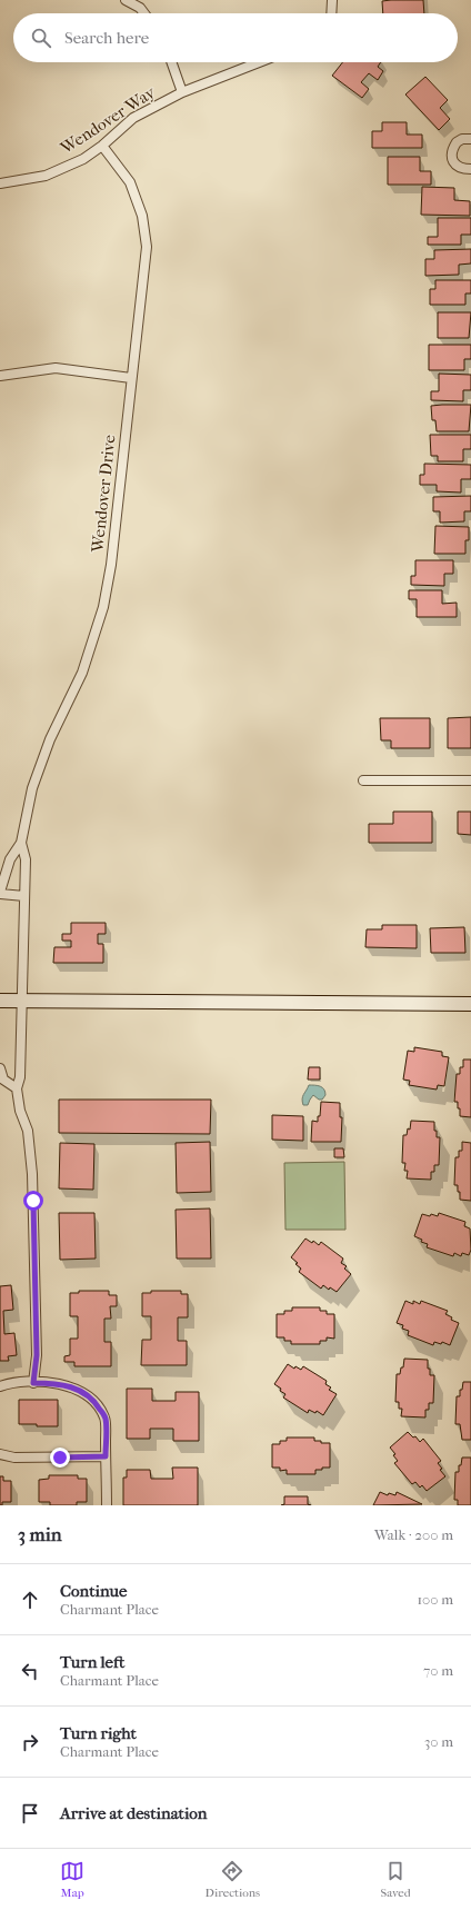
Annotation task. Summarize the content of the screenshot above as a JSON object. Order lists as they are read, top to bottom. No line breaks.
{"streets":{"street":["Wendover Way","Wendover Drive"]},"crossings":[["Wendover Way","Wendover Drive"]],"page":{"search":"Search here","heading":["3 min","Walk · 200 m"],"list":[["Continue","Charmant Place","100 m"],["Turn left","Charmant Place","70 m"],["Turn right","Charmant Place","30 m"],"Arrive at destination"],"nav":["Map","Directions","Saved"]}}
